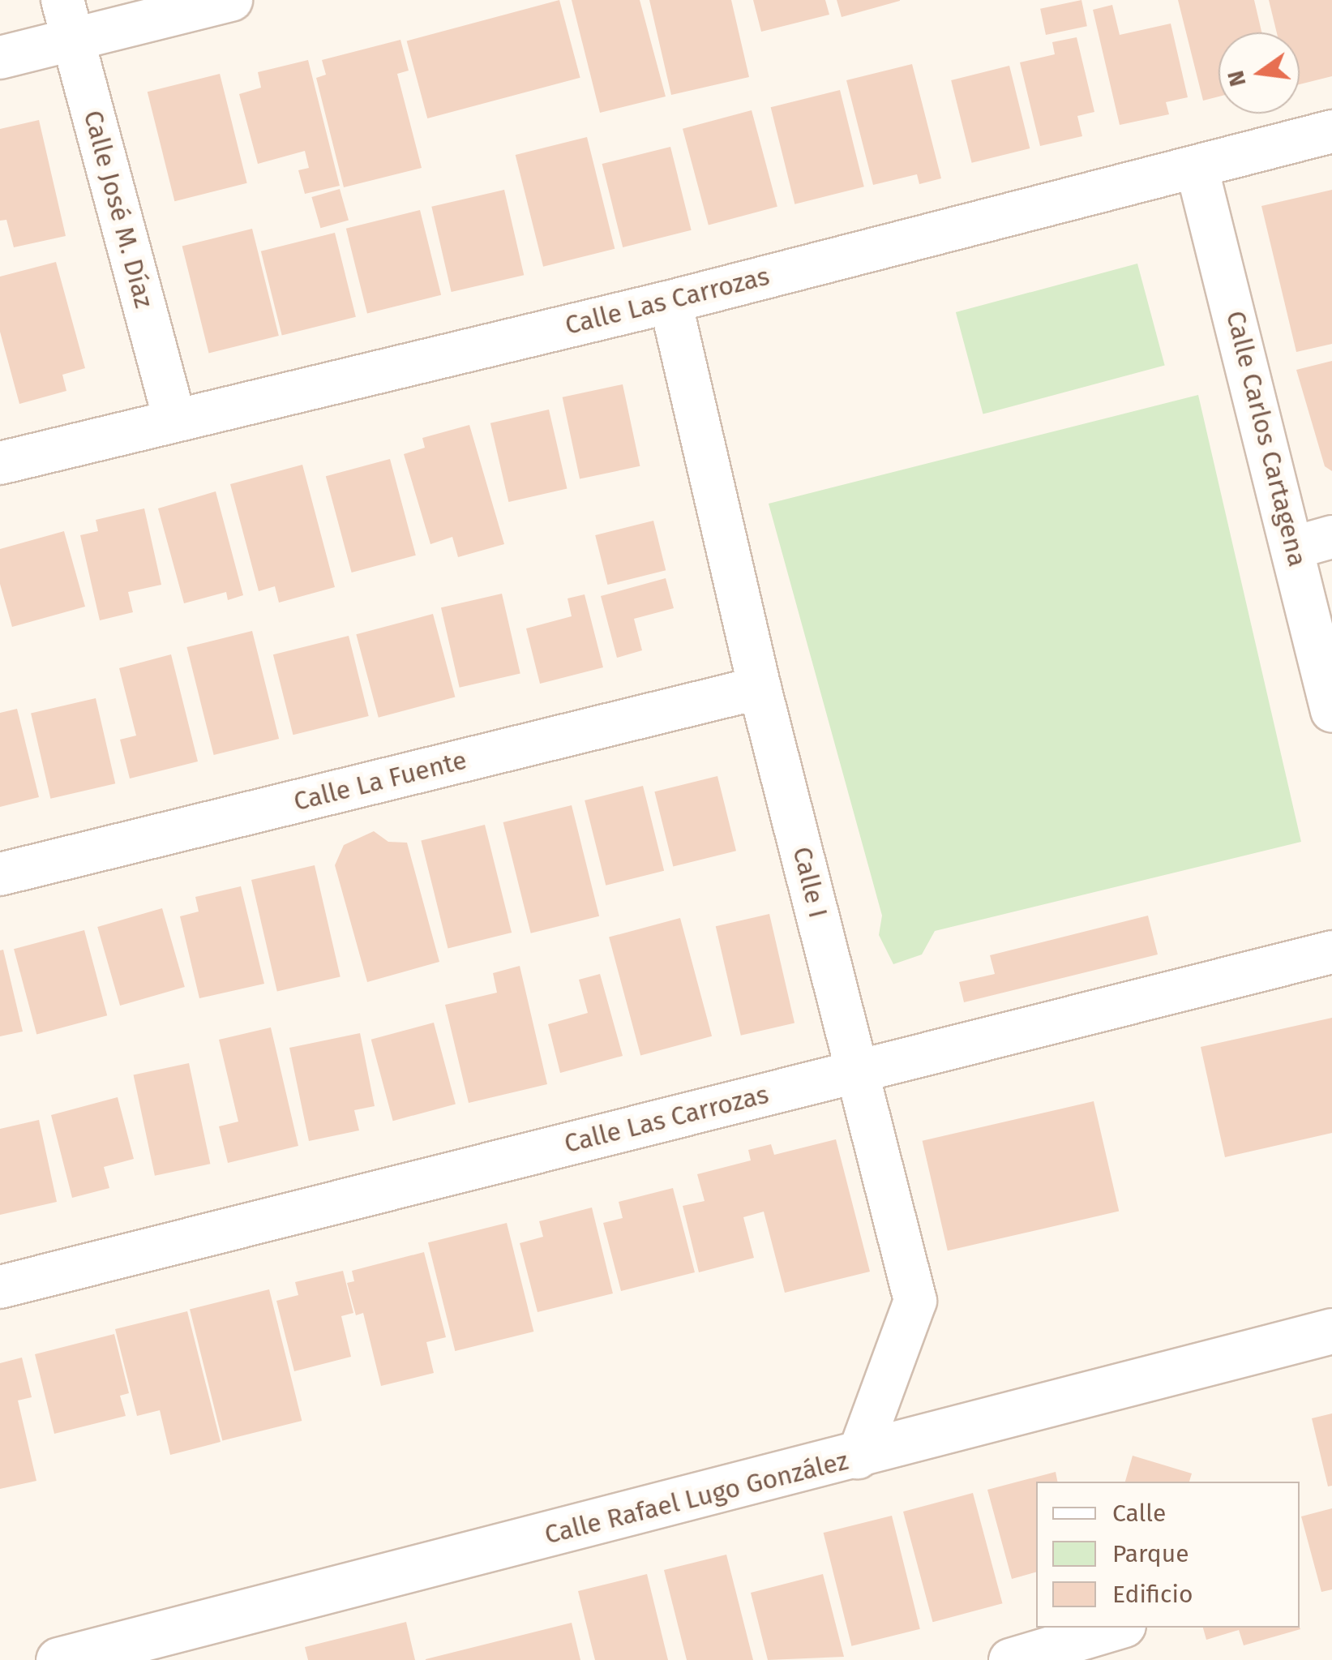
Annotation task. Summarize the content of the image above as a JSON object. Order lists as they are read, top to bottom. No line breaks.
{"streets":{"street":["Calle José M. Díaz","Calle Las Carrozas","Calle Carlos Cartagena","Calle La Fuente","Calle I","Calle Rafael Lugo González"]},"crossings":[["Calle José M. Díaz","Calle Las Carrozas"],["Calle Las Carrozas","Calle Carlos Cartagena"],["Calle Las Carrozas","Calle I"],["Calle La Fuente","Calle I"],["Calle I","Calle Rafael Lugo González"]],"legend":["Calle","Parque","Edificio"],"north":"left"}
